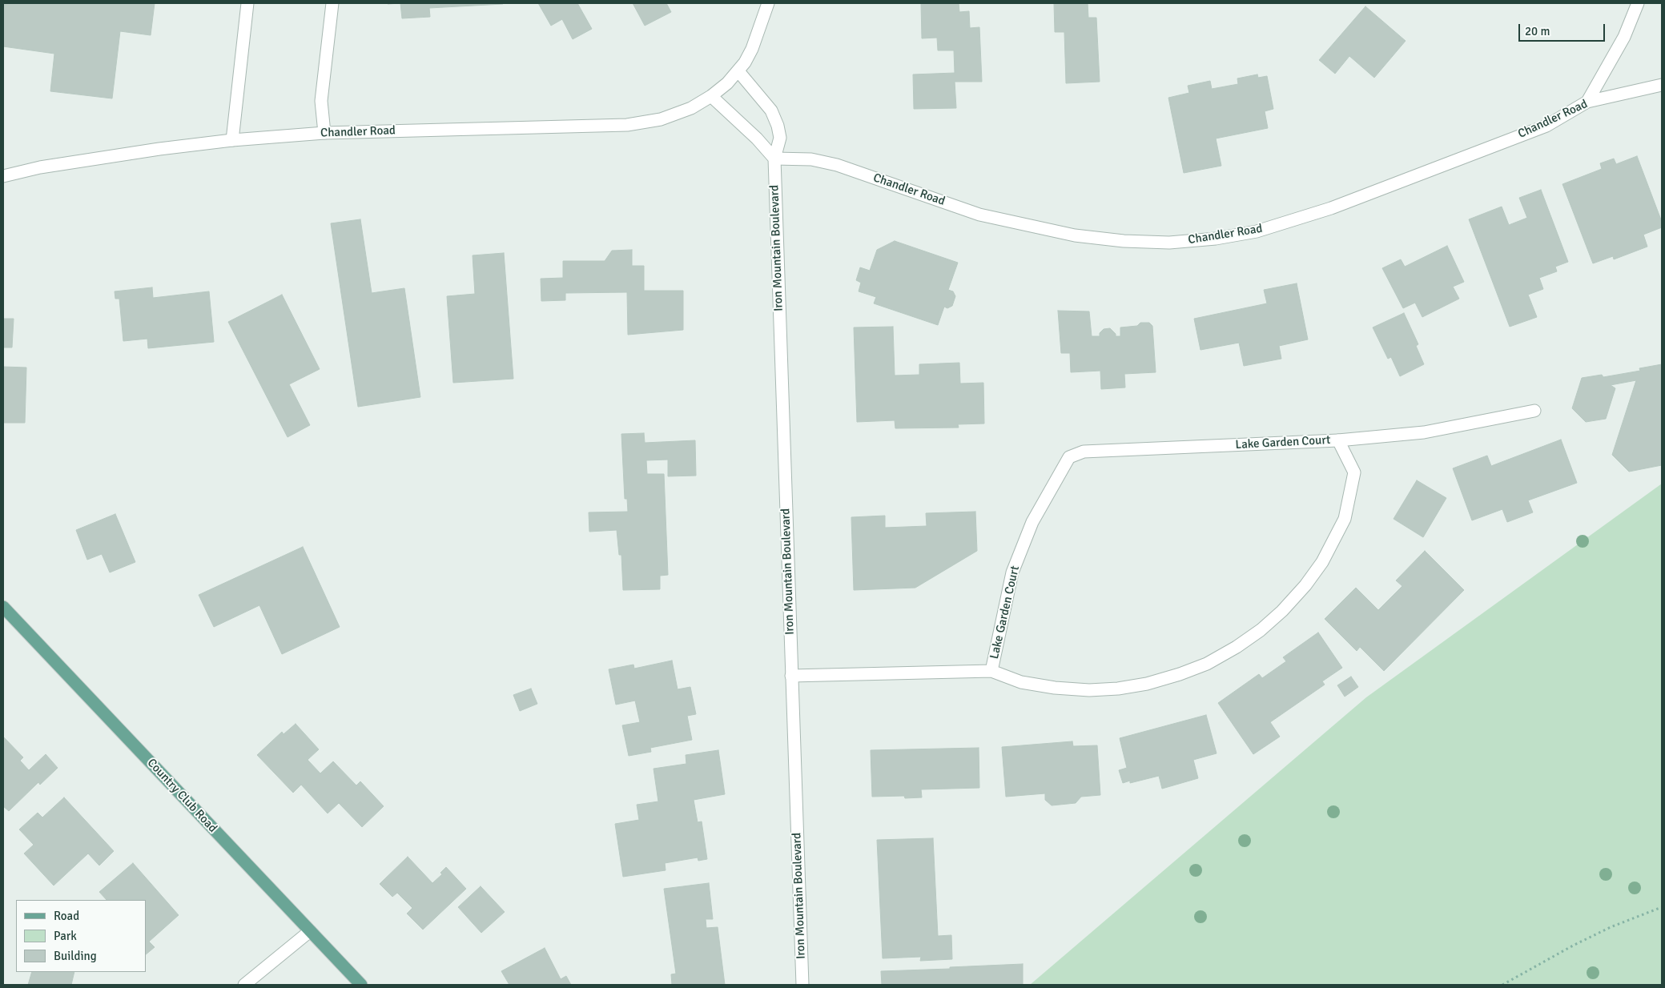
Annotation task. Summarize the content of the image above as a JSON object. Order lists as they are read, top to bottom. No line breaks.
{"streets":{"main road":["Country Club Road"],"street":["Chandler Road","Iron Mountain Boulevard","Lake Garden Court"]},"crossings":[["Chandler Road","Iron Mountain Boulevard"],["Iron Mountain Boulevard","Lake Garden Court"]],"legend":["Road","Park","Building"],"scale_bar":"20 m"}
